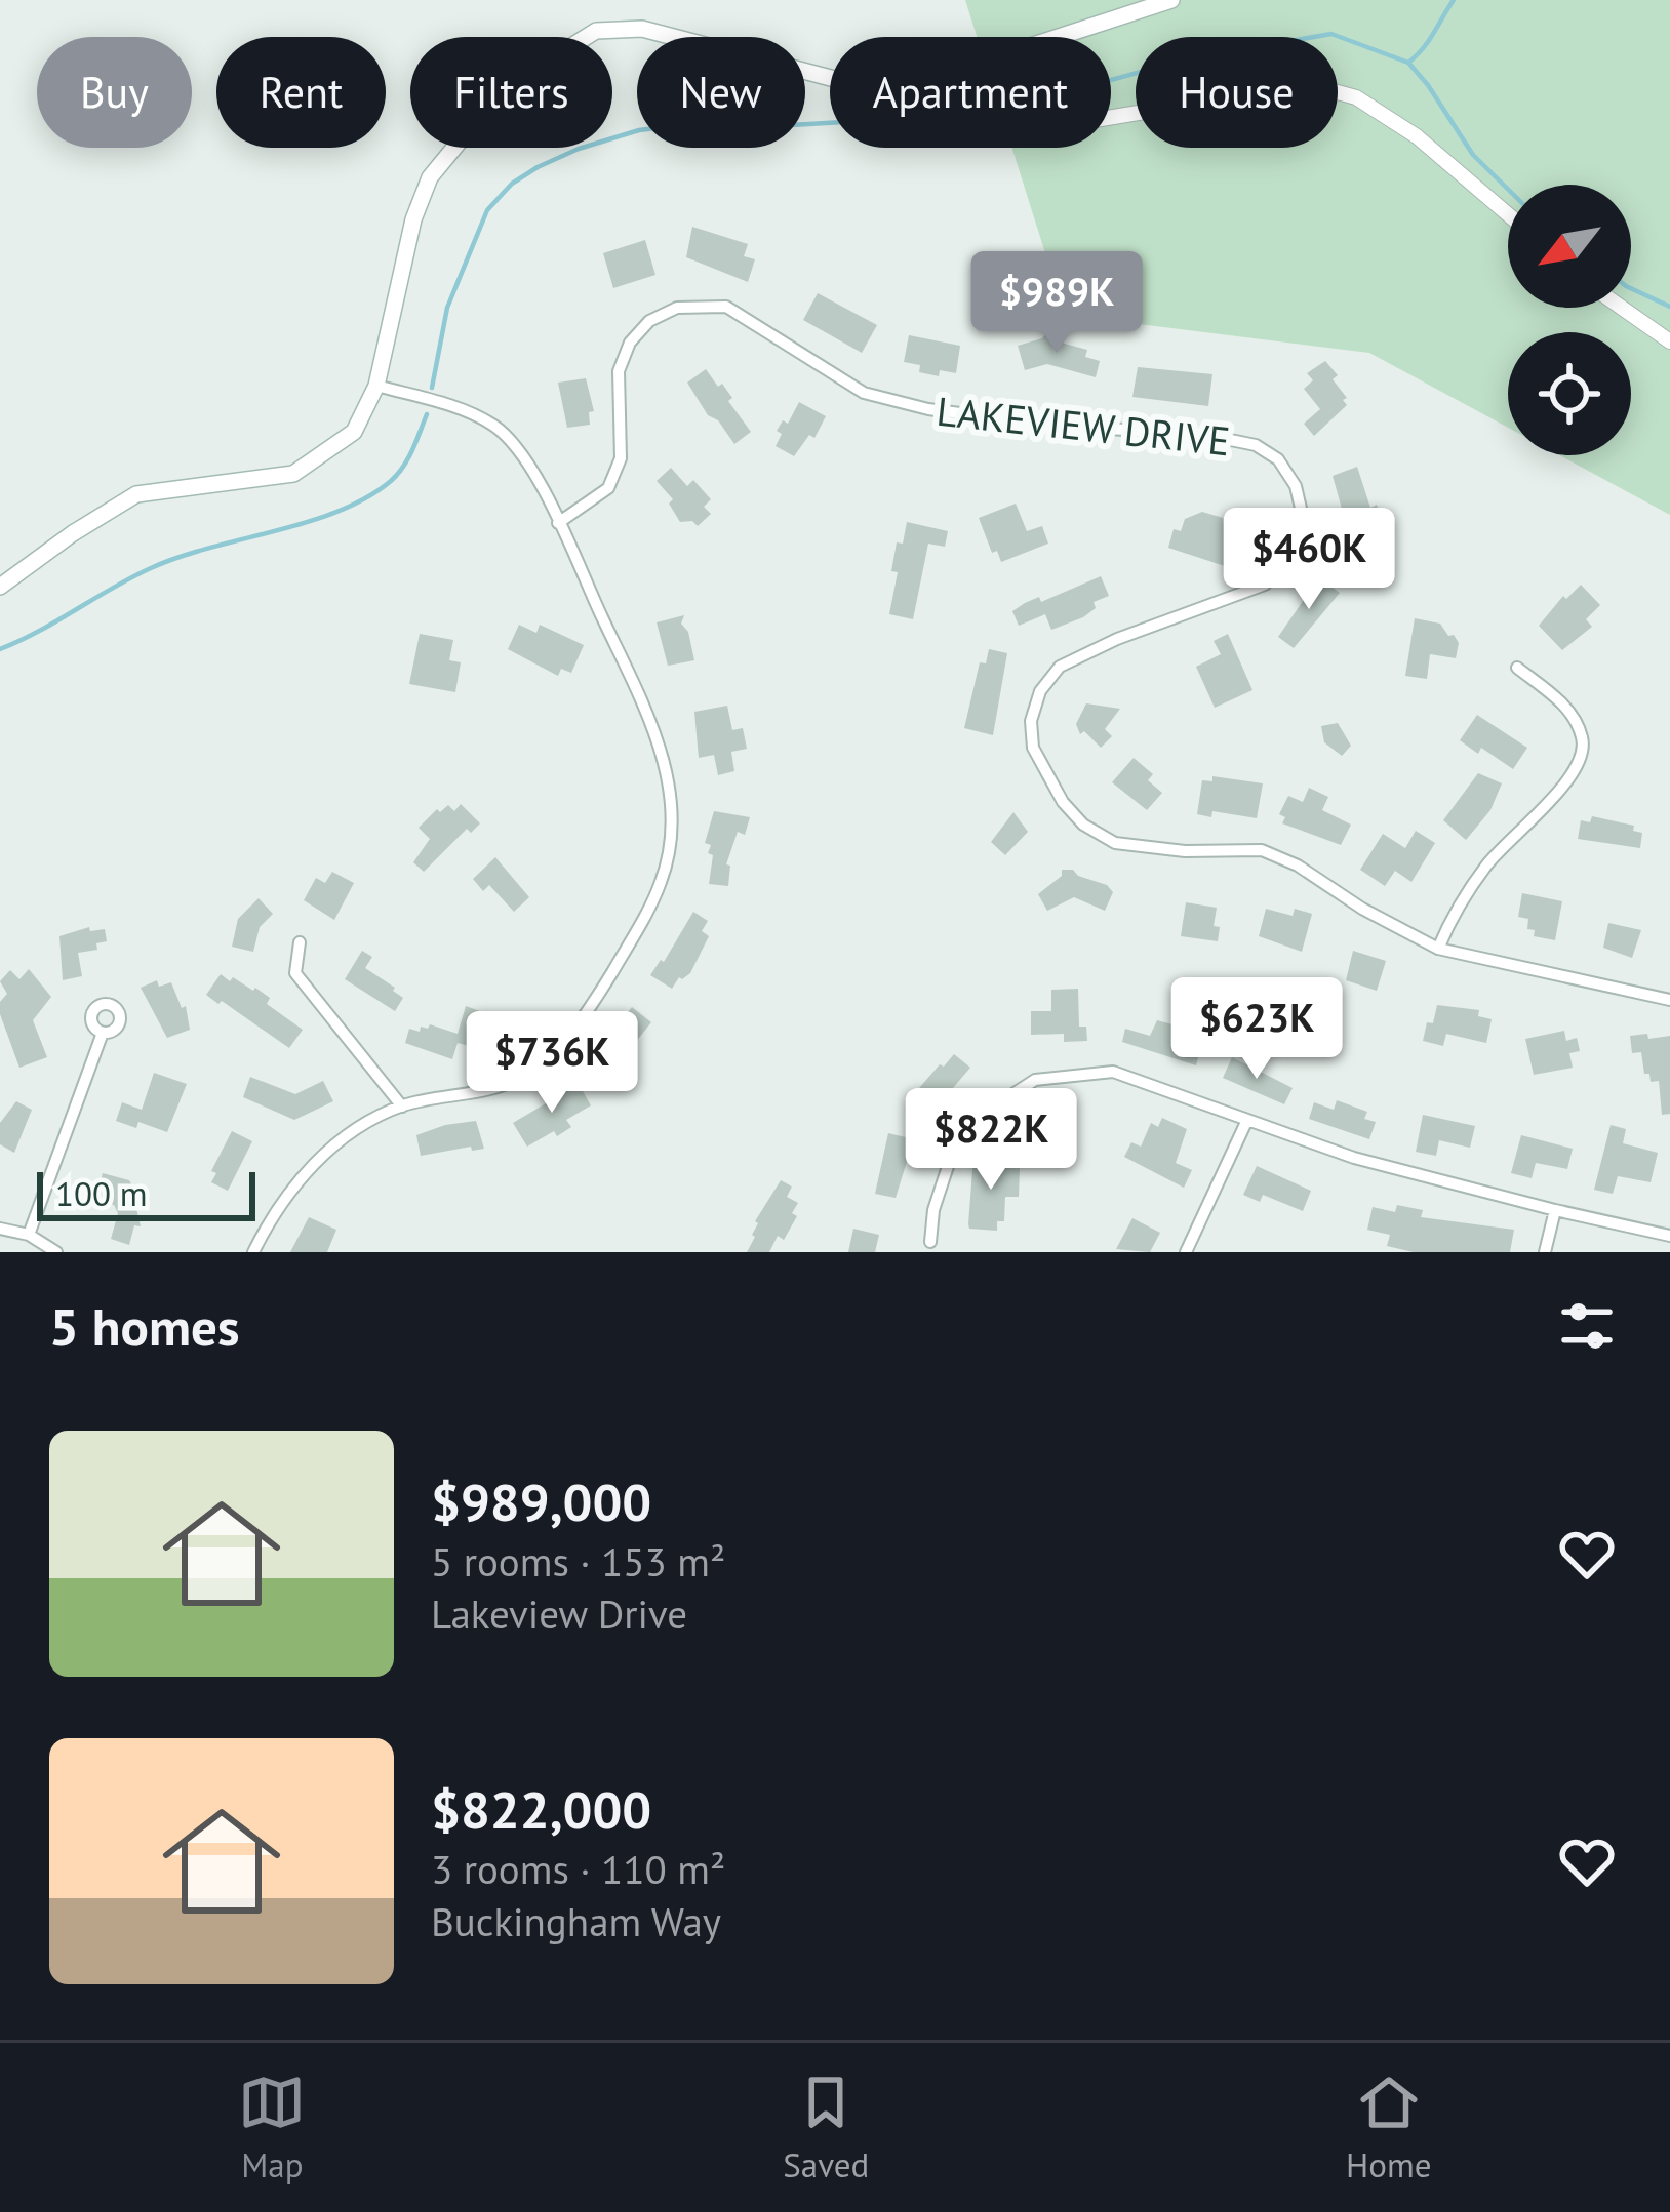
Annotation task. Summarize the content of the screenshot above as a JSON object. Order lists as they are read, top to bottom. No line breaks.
{"streets":{"street":["LAKEVIEW DRIVE"]},"scale_bar":"100 m","north":"bottom left","page":{"chip":["Buy","Rent","Filters","New","Apartment","House"],"price":["$989K","$460K","$623K","$736K","$822K"],"scale":"100 m","heading":"5 homes","list":[{"name":"$989,000","note":"5 rooms · 153 m² · Lakeview Drive"},{"name":"$822,000","note":"3 rooms · 110 m² · Buckingham Way"}],"tabs":["Map","Saved","Home"]}}
